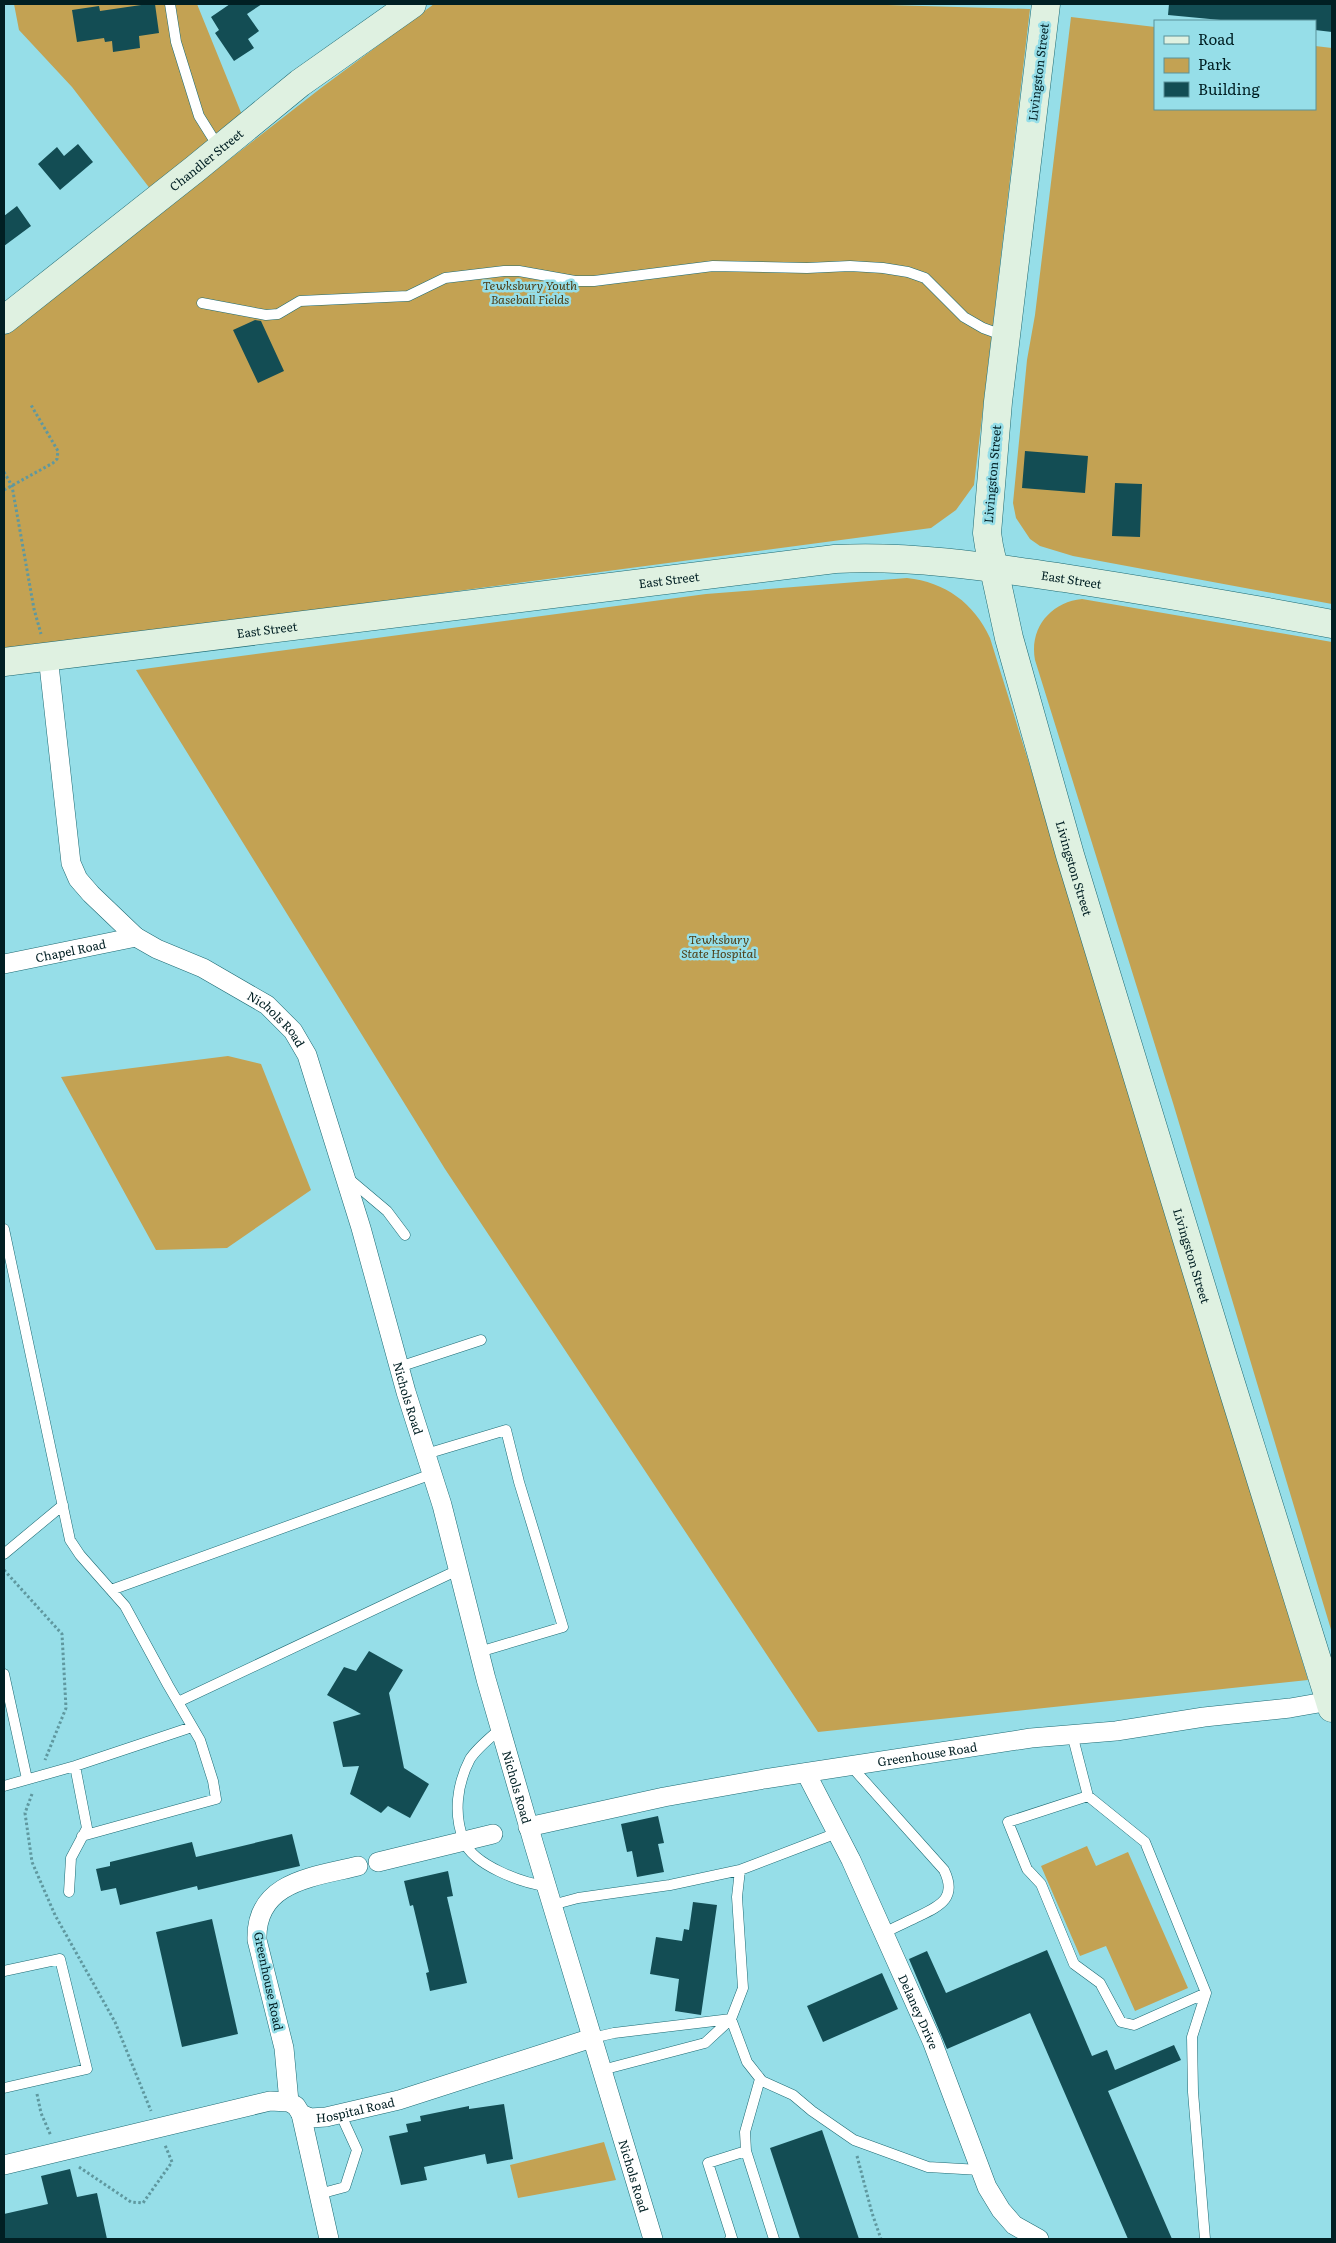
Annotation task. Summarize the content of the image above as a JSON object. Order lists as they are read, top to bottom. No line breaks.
{"streets":{"street":["Livingston Street","Chandler Street","East Street","Chapel Road","Nichols Road","Greenhouse Road","Delaney Drive","Hospital Road"]},"crossings":[["Livingston Street","East Street"],["Livingston Street","Greenhouse Road"],["East Street","Nichols Road"],["Chapel Road","Nichols Road"],["Nichols Road","Greenhouse Road"],["Nichols Road","Hospital Road"],["Greenhouse Road","Delaney Drive"],["Greenhouse Road","Hospital Road"]],"parks":["Tewksbury Youth Baseball Fields","Tewksbury State Hospital"],"legend":["Road","Park","Building"]}
